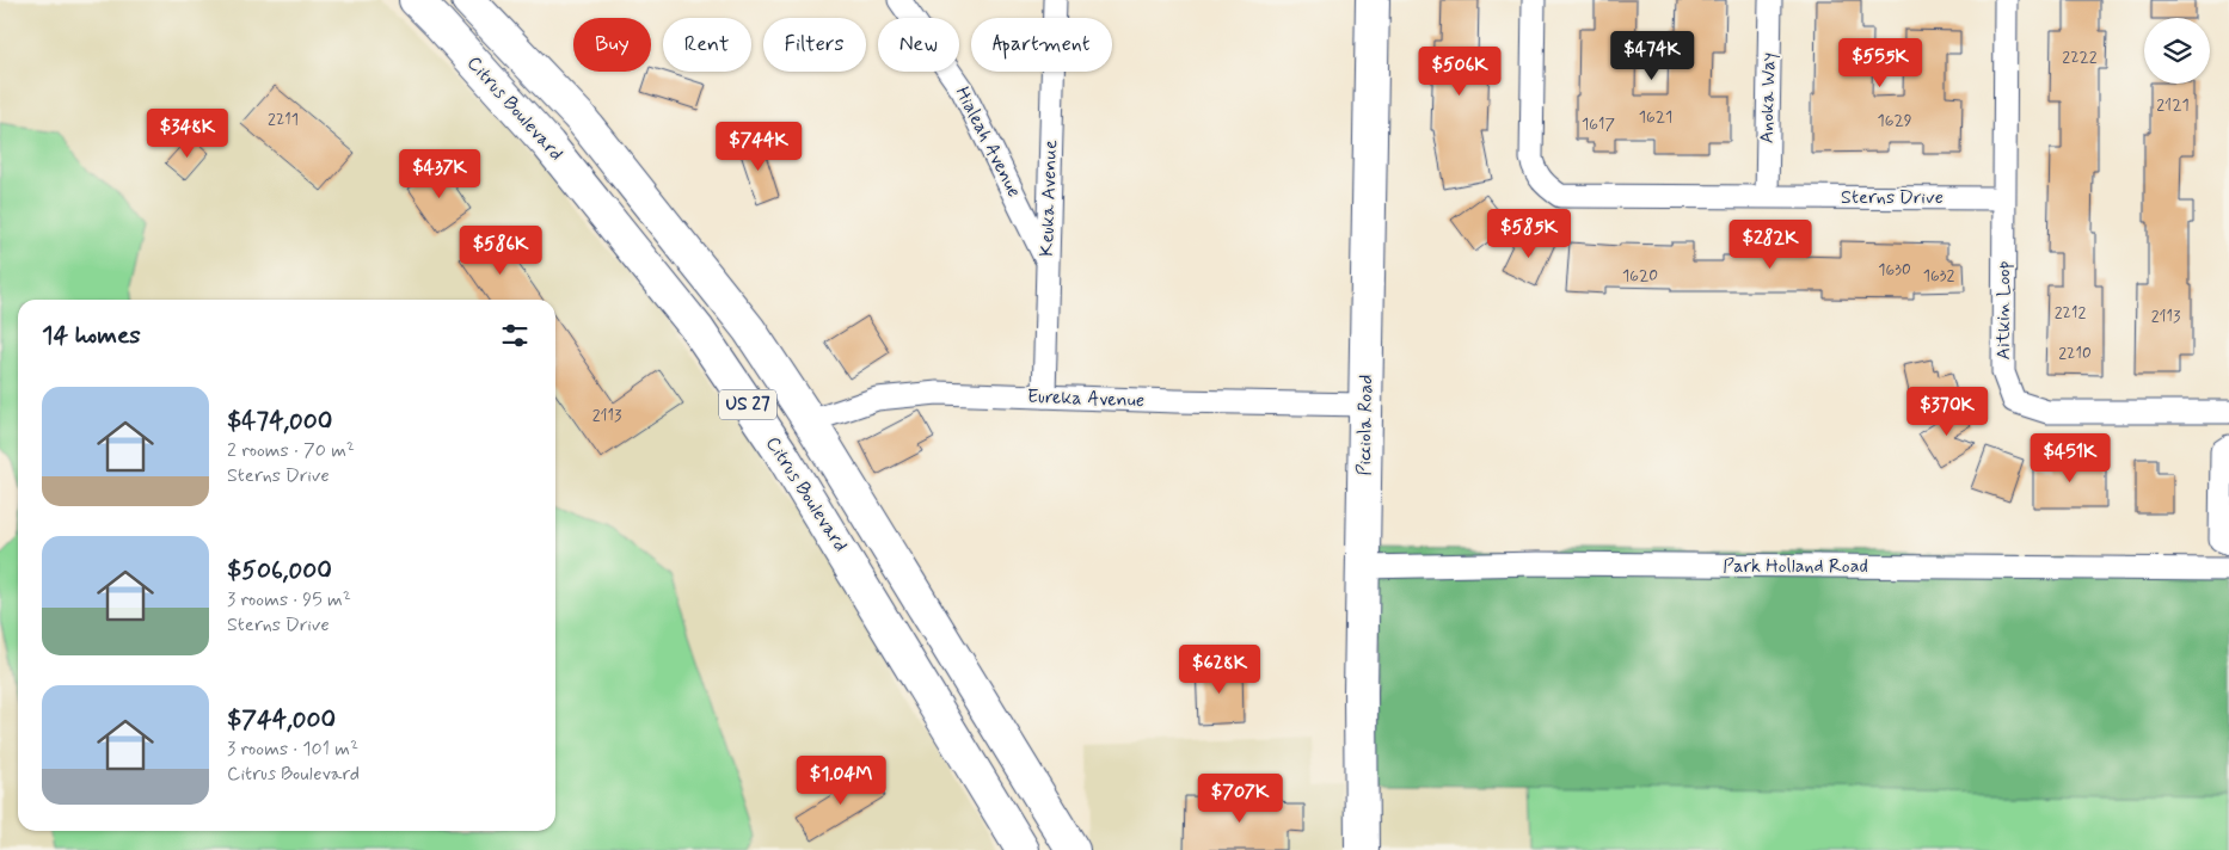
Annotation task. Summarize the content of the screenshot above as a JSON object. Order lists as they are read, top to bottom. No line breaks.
{"streets":{"main road":["Citrus Boulevard","US 27","Picciola Road"],"street":["Anoka Way","Hialeah Avenue","Sterns Drive","Keuka Avenue","Aitkin Loop","Eureka Avenue","Park Holland Road"]},"crossings":[["Anoka Way","Sterns Drive"],["Citrus Boulevard","Eureka Avenue"],["Hialeah Avenue","Keuka Avenue"],["Sterns Drive","Aitkin Loop"],["Keuka Avenue","Eureka Avenue"],["Eureka Avenue","Picciola Road"],["Picciola Road","Park Holland Road"]],"house_numbers":["2222","2121","1621","2211","1629","1617","1630","1620","1632","2212","2113","2210","2113"],"page":{"chip":["Buy","Rent","Filters","New","Apartment"],"price":["$474K","$555K","$506K","$348K","$744K","$437K","$585K","$282K","$586K","$370K","$451K","$628K","$1.04M","$707K"],"heading":"14 homes","list":[{"name":"$474,000","note":"2 rooms · 70 m² · Sterns Drive"},{"name":"$506,000","note":"3 rooms · 95 m² · Sterns Drive"},{"name":"$744,000","note":"3 rooms · 101 m² · Citrus Boulevard"}]}}
